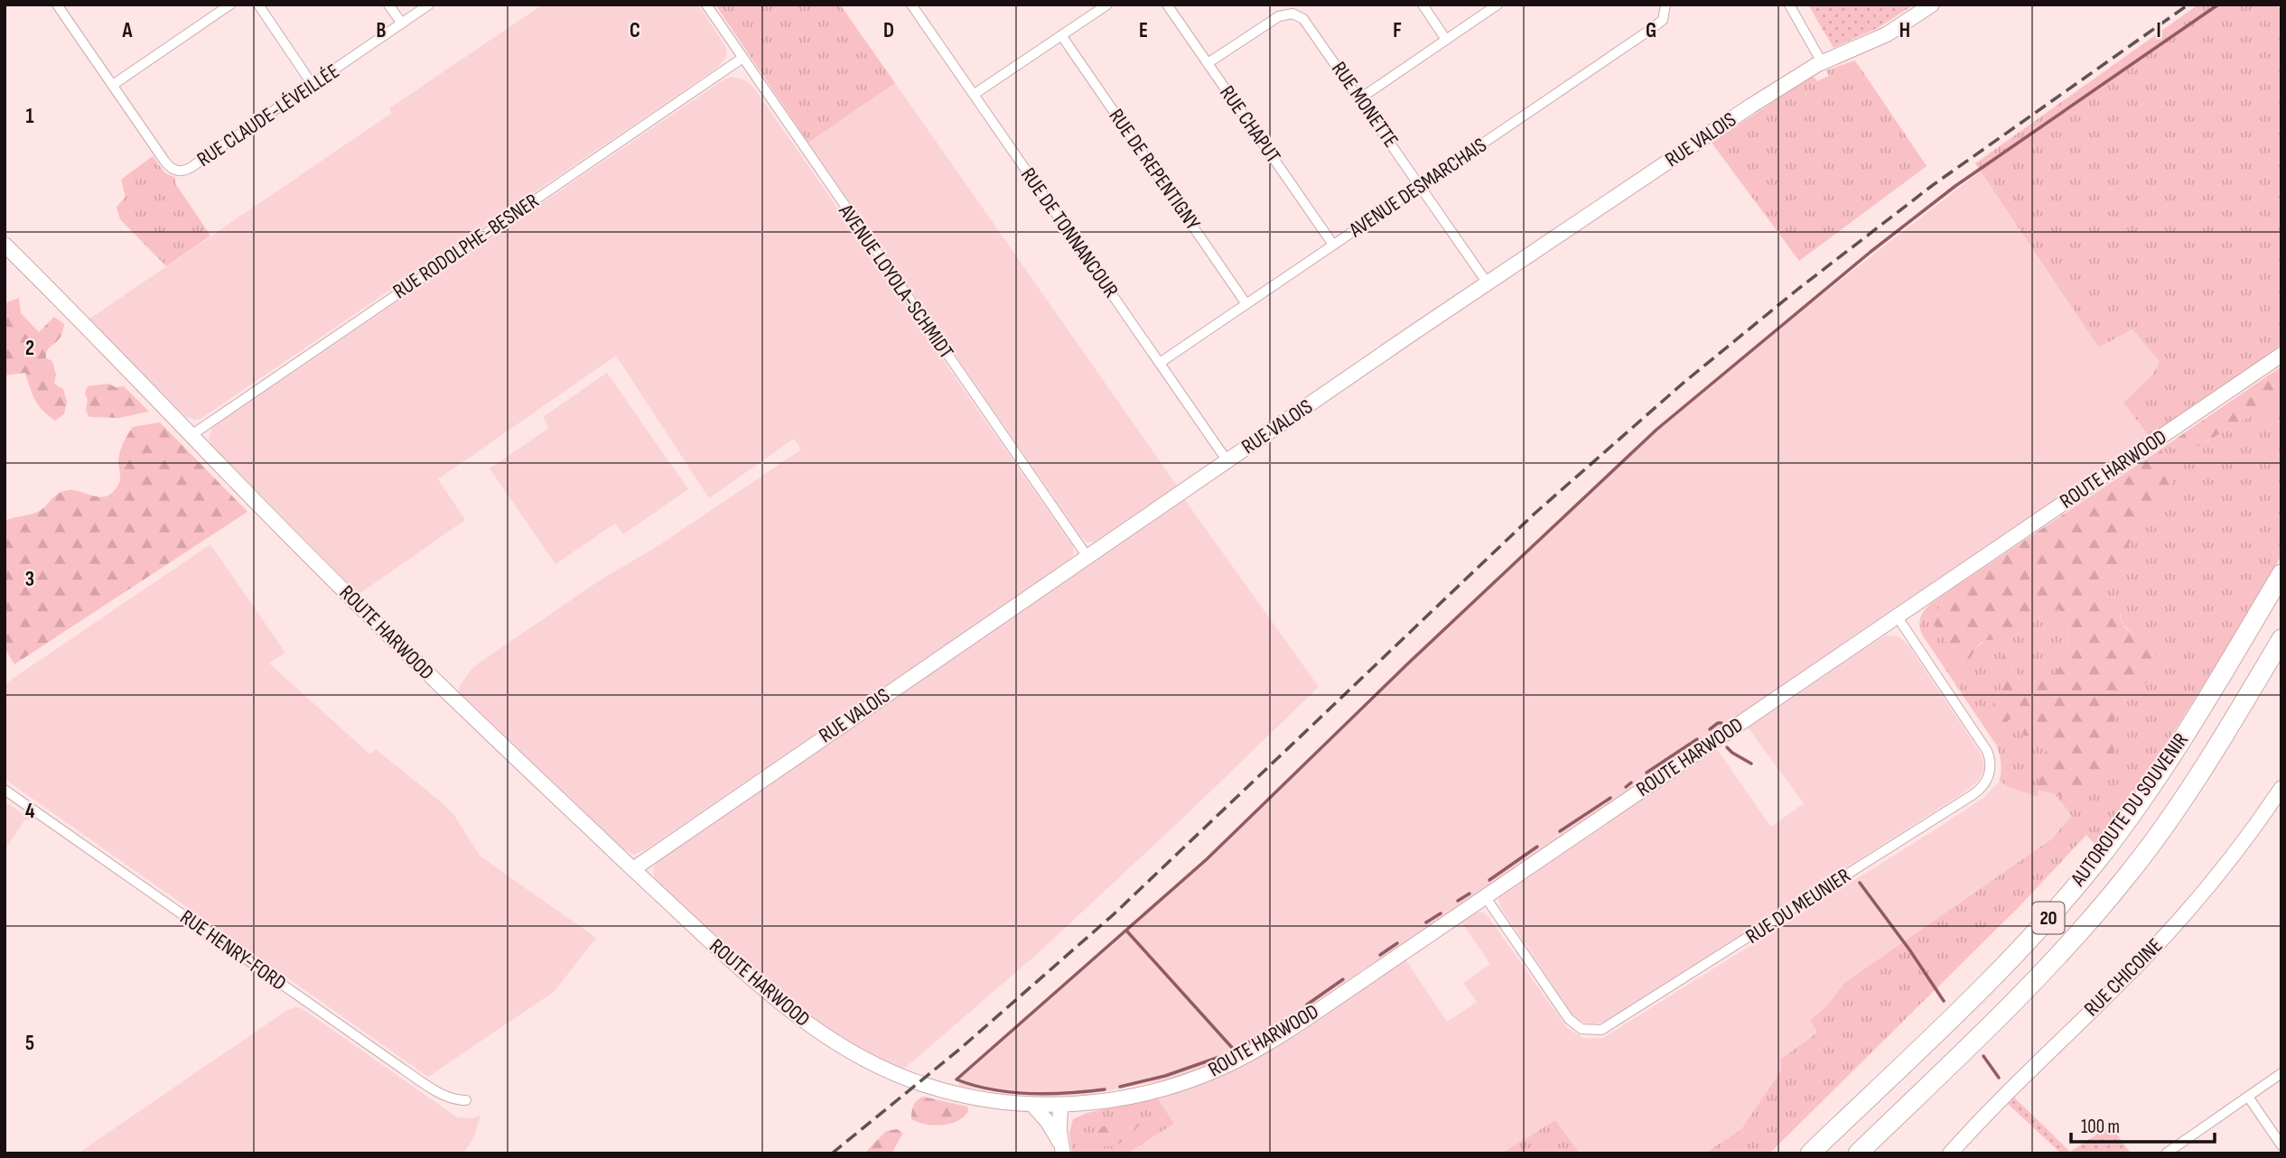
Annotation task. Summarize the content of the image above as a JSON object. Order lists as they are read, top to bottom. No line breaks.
{"streets":{"highway":["AUTOROUTE DU SOUVENIR","20"],"main road":["RUE VALOIS","ROUTE HARWOOD","RUE CHICOINE"],"street":["RUE MONETTE","RUE CLAUDE-LÉVEILLÉE","RUE CHAPUT","RUE DE REPENTIGNY","AVENUE DESMARCHAIS","RUE DE TONNANCOUR","RUE RODOLPHE-BESNER","AVENUE LOYOLA-SCHMIDT","RUE DU MEUNIER","RUE HENRY-FORD"]},"crossings":[["RUE MONETTE","RUE CHAPUT"],["RUE MONETTE","RUE VALOIS"],["RUE MONETTE","AVENUE DESMARCHAIS"],["RUE CHAPUT","AVENUE DESMARCHAIS"],["RUE VALOIS","RUE DE TONNANCOUR"],["RUE VALOIS","AVENUE LOYOLA-SCHMIDT"],["RUE VALOIS","ROUTE HARWOOD"],["RUE DE REPENTIGNY","AVENUE DESMARCHAIS"],["AVENUE DESMARCHAIS","RUE DE TONNANCOUR"],["RUE RODOLPHE-BESNER","AVENUE LOYOLA-SCHMIDT"],["RUE RODOLPHE-BESNER","ROUTE HARWOOD"],["ROUTE HARWOOD","RUE DU MEUNIER"]],"scale_bar":"100 m","grid":{"columns":["A","B","C","D","E","F","G","H","I"],"rows":["1","2","3","4","5"]}}
